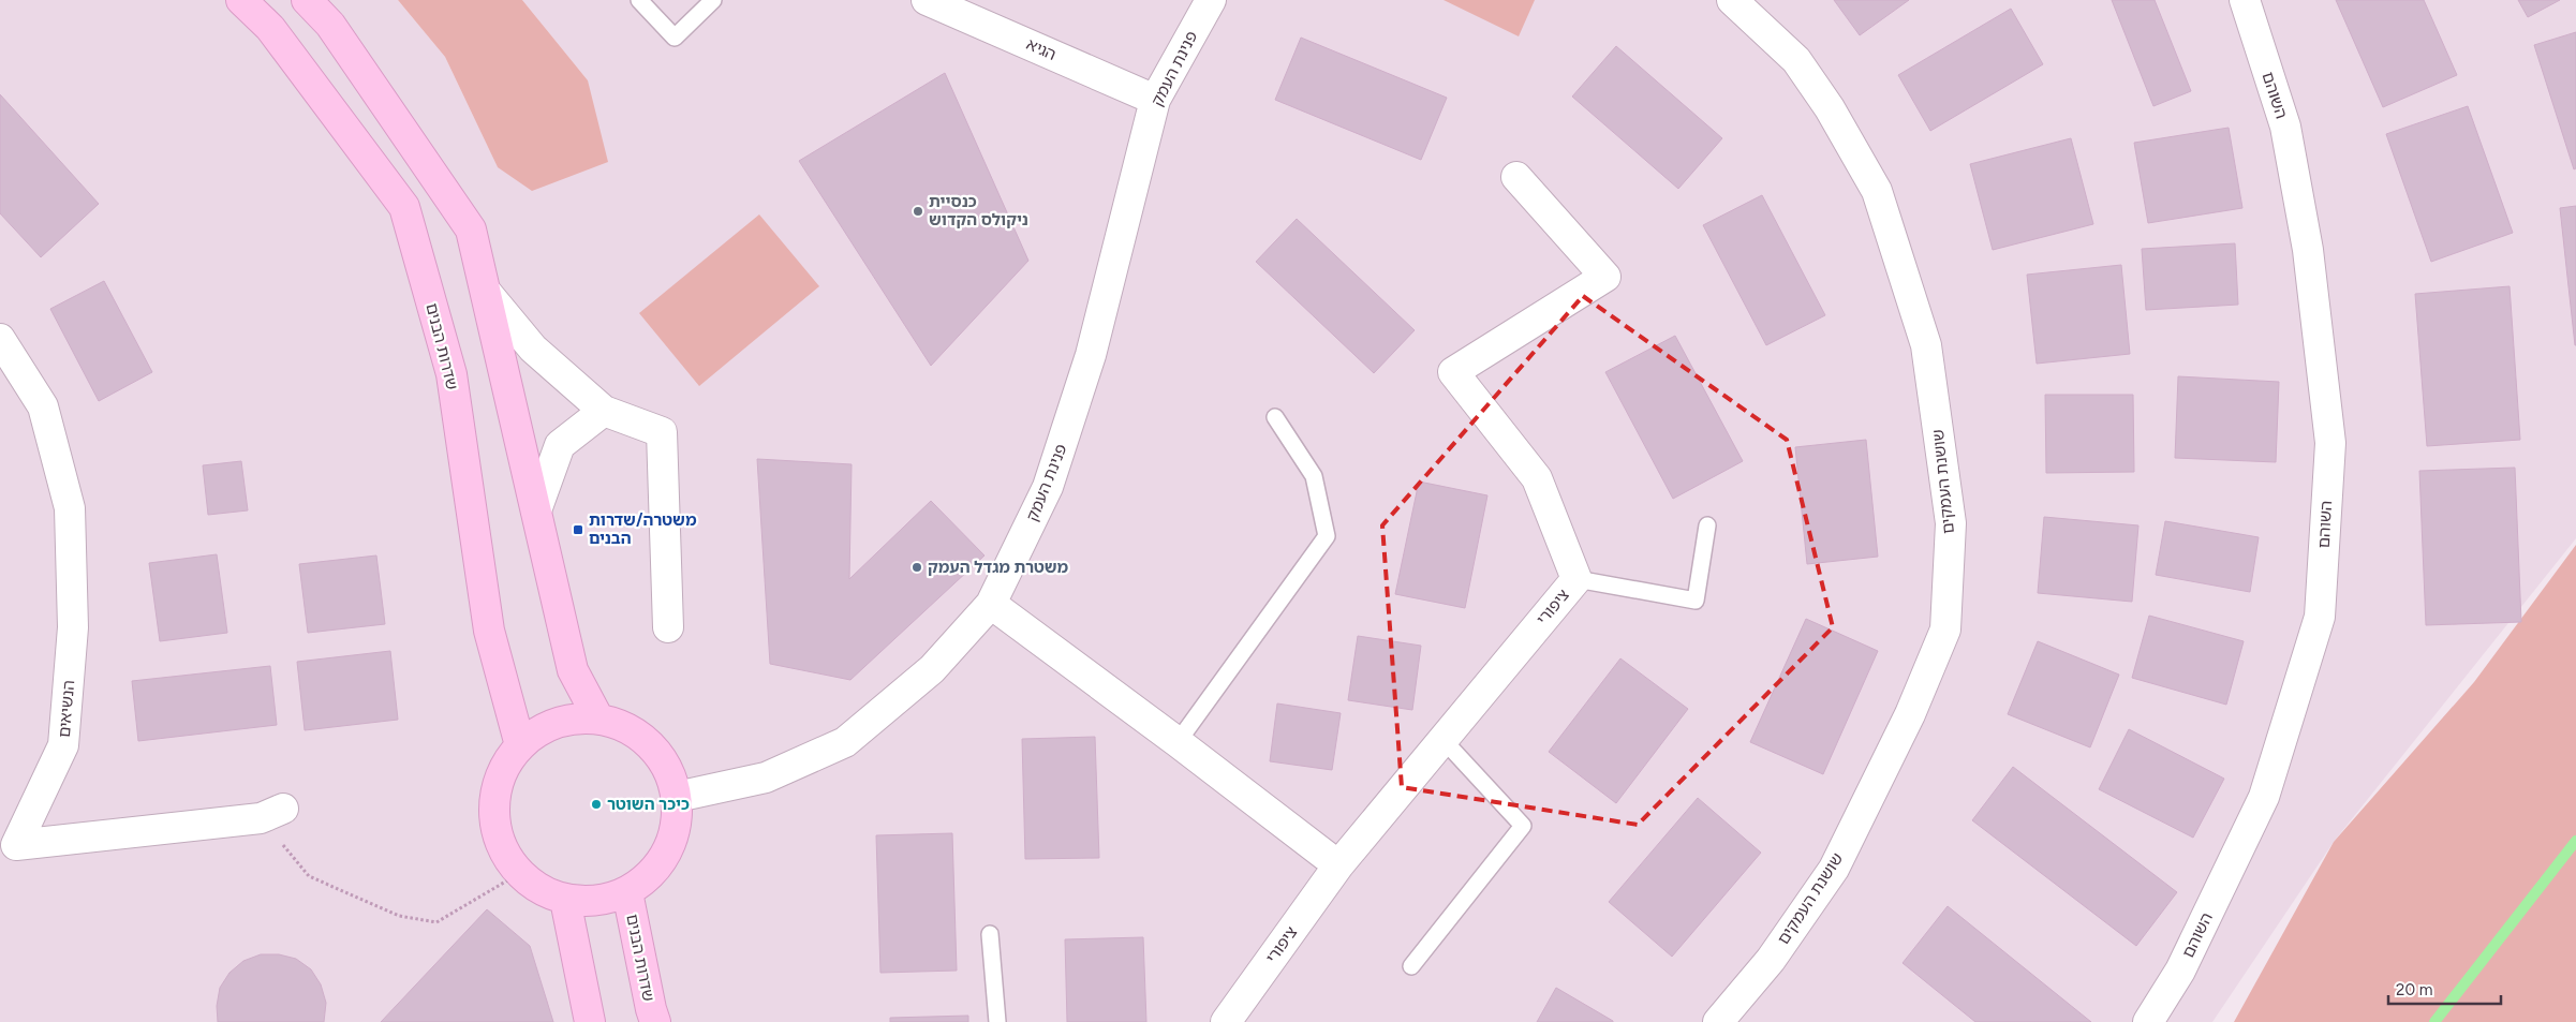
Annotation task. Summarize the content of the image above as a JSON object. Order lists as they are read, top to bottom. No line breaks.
{"streets":{"main road":["שדרות הבנים"],"street":["הגיא","פנינת העמק","השוהם","שושנת העמקים","ציפורי","הנשיאים"]},"crossings":[["הגיא","פנינת העמק"],["פנינת העמק","שדרות הבנים"]],"places":{"other":["כנסיית ניקולס הקדוש","משטרת מגדל העמק","כיכר השוטר"],"transit":["משטרה/שדרות הבנים"]},"scale_bar":"20 m"}
